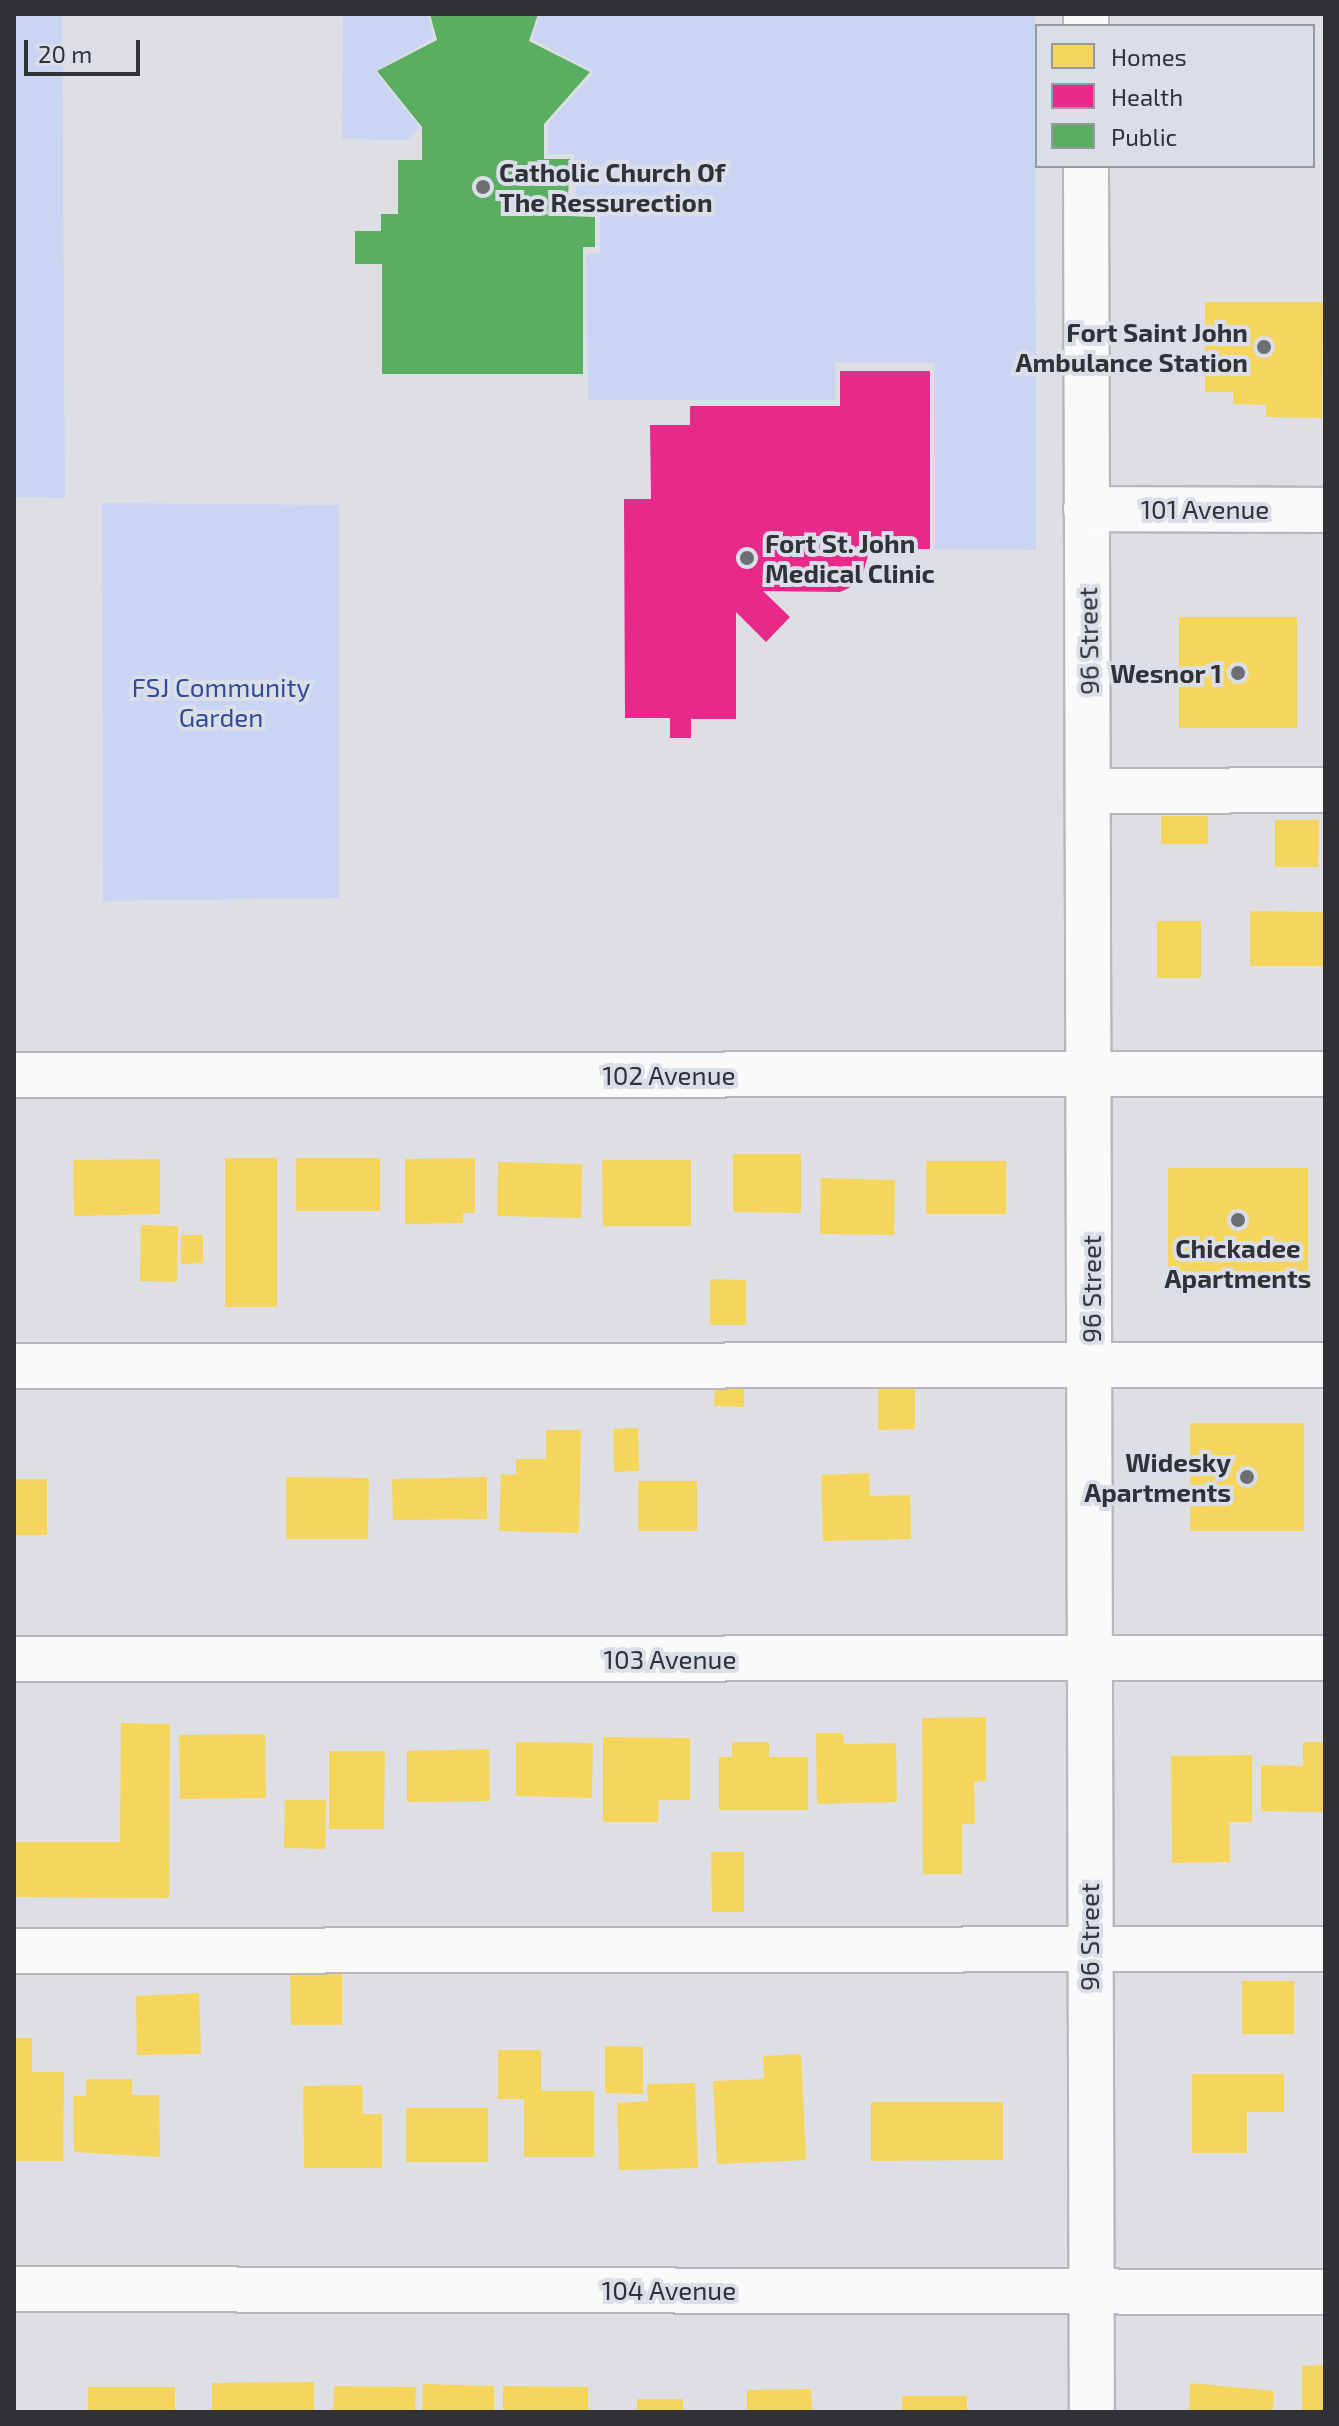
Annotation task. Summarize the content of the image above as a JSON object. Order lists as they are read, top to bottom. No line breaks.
{"streets":{"street":["101 Avenue","96 Street","102 Avenue","103 Avenue","104 Avenue"]},"crossings":[["101 Avenue","96 Street"],["96 Street","102 Avenue"],["96 Street","103 Avenue"],["96 Street","104 Avenue"]],"parks":["FSJ Community Garden"],"places":["Catholic Church Of The Ressurection","Fort Saint John Ambulance Station","Fort St. John Medical Clinic","Wesnor 1","Chickadee Apartments","Widesky Apartments"],"legend":["Homes","Health","Public"],"scale_bar":"20 m"}
